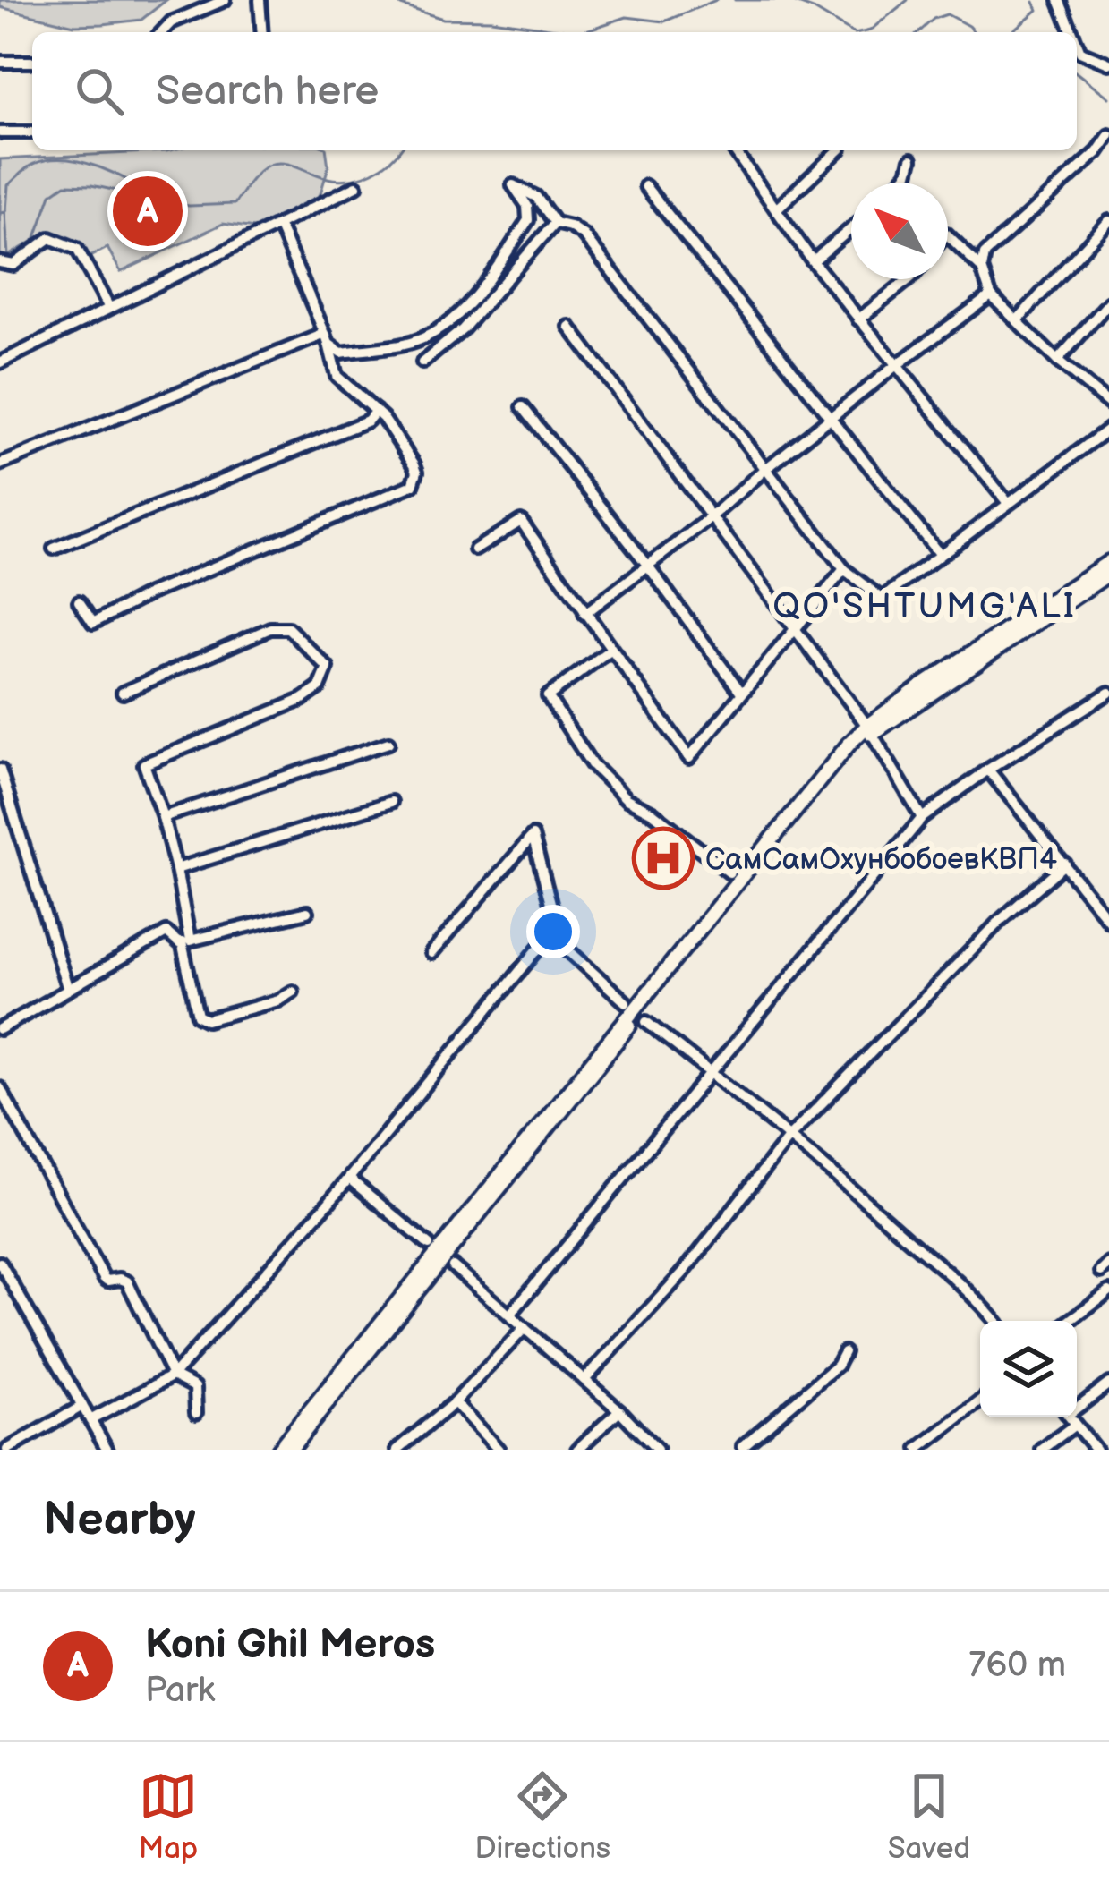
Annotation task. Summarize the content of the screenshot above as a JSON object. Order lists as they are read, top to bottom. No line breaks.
{"districts":["QO'SHTUMG'ALI"],"places":{"hospital":["СамСамОхунбобоевКВП4"]},"north":"top left","page":{"search":"Search here","pins":"A","heading":"Nearby","list":[{"mark":"A","name":"Koni Ghil Meros","note":"Park","value":"760 m"}],"nav":["Map","Directions","Saved"]}}
